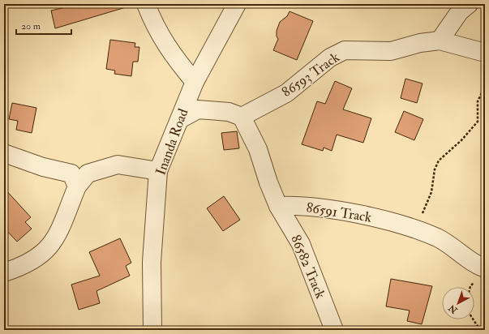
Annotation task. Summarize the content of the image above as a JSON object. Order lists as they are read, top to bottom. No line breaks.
{"streets":{"street":["86593 Track","Inanda Road","86591 Track","86582 Track"]},"crossings":[["86591 Track","86582 Track"]],"scale_bar":"20 m","north":"bottom left"}
